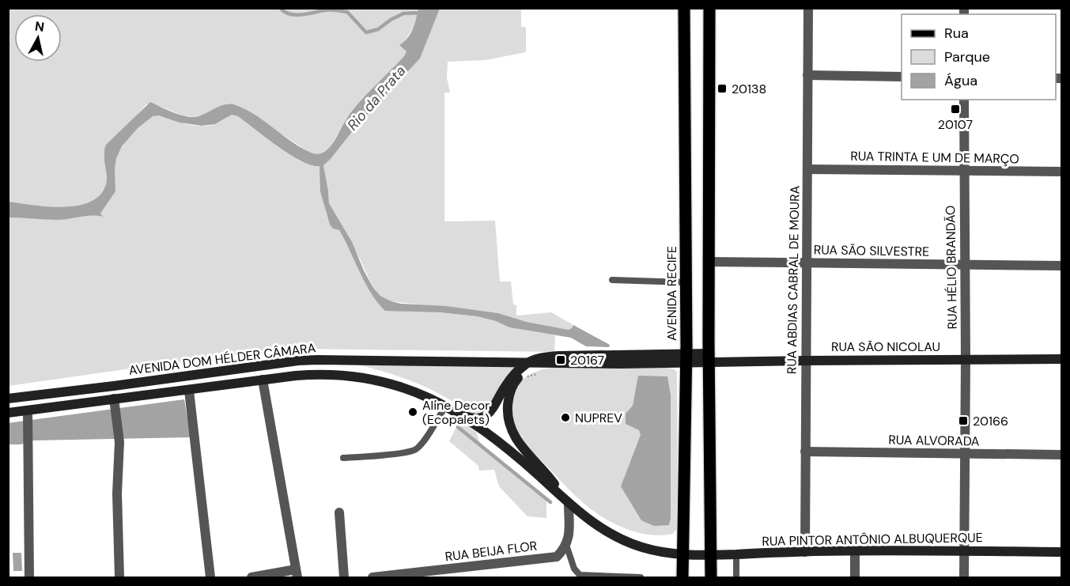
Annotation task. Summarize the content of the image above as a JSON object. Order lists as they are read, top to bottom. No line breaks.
{"streets":{"main road":["AVENIDA RECIFE","RUA SÃO NICOLAU","AVENIDA DOM HÉLDER CÂMARA","RUA PINTOR ANTÔNIO ALBUQUERQUE"],"street":["RUA TRINTA E UM DE MARÇO","RUA SÃO SILVESTRE","RUA HÉLIO BRANDÃO","RUA ABDIAS CABRAL DE MOURA","RUA ALVORADA","RUA BEIJA FLOR"]},"crossings":[["RUA TRINTA E UM DE MARÇO","RUA HÉLIO BRANDÃO"],["RUA TRINTA E UM DE MARÇO","RUA ABDIAS CABRAL DE MOURA"],["RUA SÃO SILVESTRE","RUA HÉLIO BRANDÃO"],["RUA SÃO SILVESTRE","RUA ABDIAS CABRAL DE MOURA"],["RUA HÉLIO BRANDÃO","RUA SÃO NICOLAU"],["RUA HÉLIO BRANDÃO","RUA ALVORADA"],["RUA HÉLIO BRANDÃO","RUA PINTOR ANTÔNIO ALBUQUERQUE"],["RUA ABDIAS CABRAL DE MOURA","RUA SÃO NICOLAU"],["RUA ABDIAS CABRAL DE MOURA","RUA ALVORADA"],["RUA ABDIAS CABRAL DE MOURA","RUA PINTOR ANTÔNIO ALBUQUERQUE"],["AVENIDA RECIFE","AVENIDA DOM HÉLDER CÂMARA"],["AVENIDA RECIFE","RUA PINTOR ANTÔNIO ALBUQUERQUE"],["RUA SÃO NICOLAU","AVENIDA DOM HÉLDER CÂMARA"],["AVENIDA DOM HÉLDER CÂMARA","RUA PINTOR ANTÔNIO ALBUQUERQUE"]],"water":["Rio da Prata"],"places":{"transit":["20138","20107","20167","20166"],"other":["Aline Decor (Ecopalets)","NUPREV"]},"legend":["Rua","Parque","Água"],"north":"top"}
